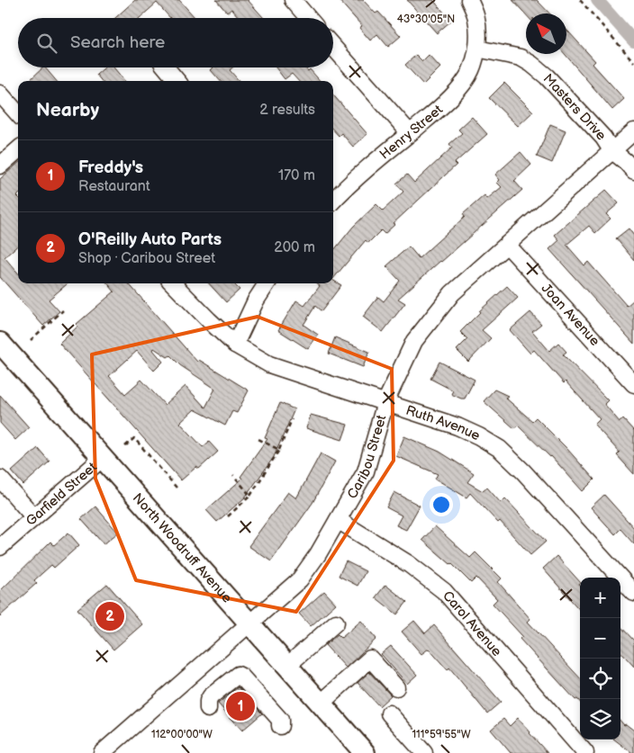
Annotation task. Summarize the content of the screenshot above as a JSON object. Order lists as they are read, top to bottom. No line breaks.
{"streets":{"main road":["North Woodruff Avenue"],"street":["Masters Drive","Henry Street","Joan Avenue","Ruth Avenue","Caribou Street","Garfield Street","Carol Avenue"]},"crossings":[["Masters Drive","Henry Street"],["Masters Drive","Caribou Street"],["Joan Avenue","Caribou Street"],["Ruth Avenue","Caribou Street"],["Caribou Street","North Woodruff Avenue"],["Caribou Street","Carol Avenue"],["Garfield Street","North Woodruff Avenue"]],"north":"top left","page":{"search":"Search here","heading":["Nearby","2 results"],"list":[{"mark":"1","name":"Freddy's","note":"Restaurant","value":"170 m"},{"mark":"2","name":"O'Reilly Auto Parts","note":"Shop · Caribou Street","value":"200 m"}],"map_buttons":["+","−"],"pins":["2","1"]},"coordinates":["43°30'05\"N","112°00'00\"W","111°59'55\"W"]}
